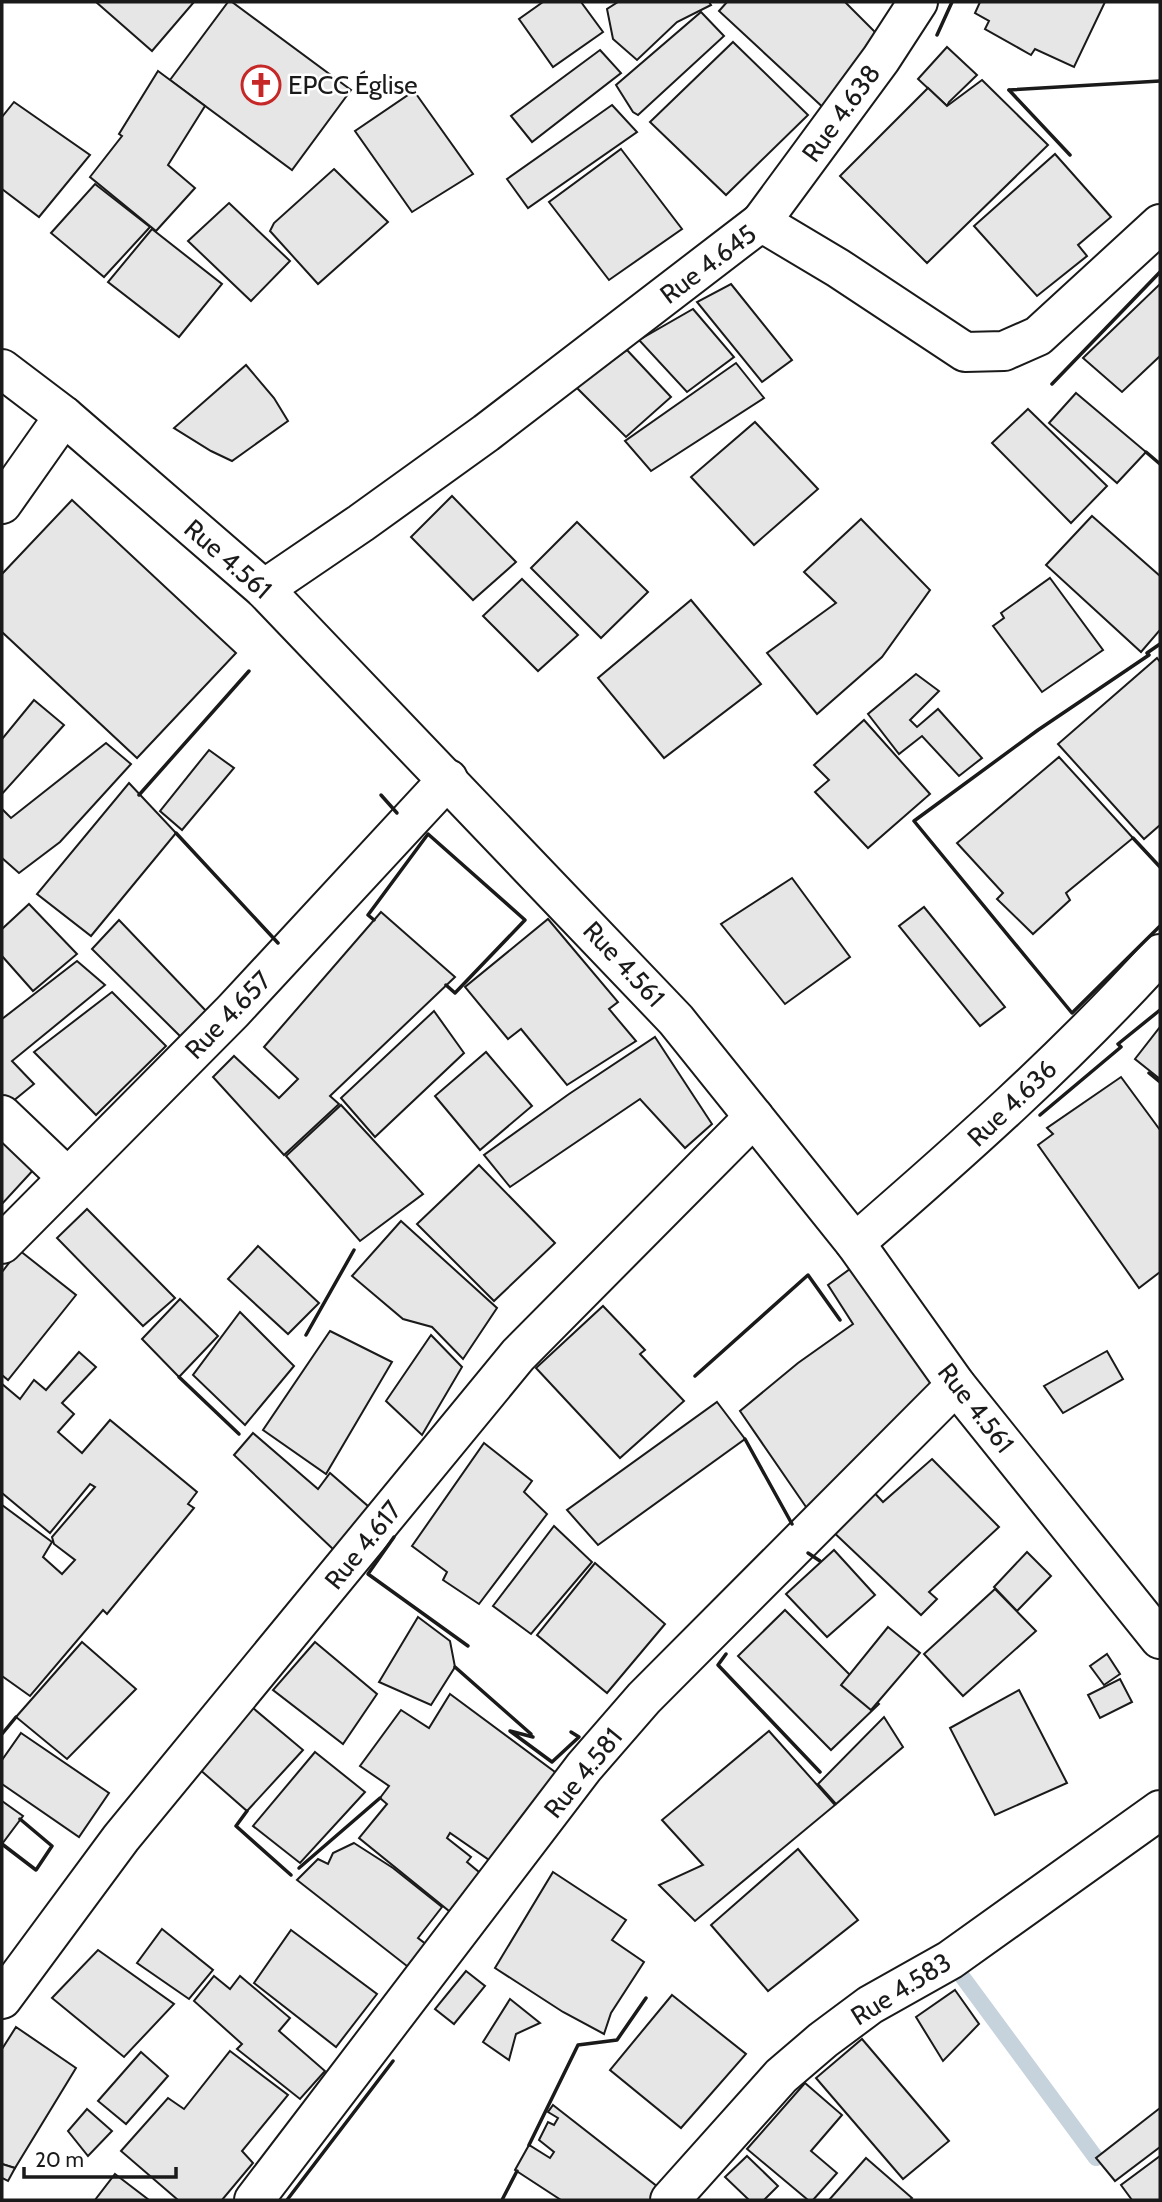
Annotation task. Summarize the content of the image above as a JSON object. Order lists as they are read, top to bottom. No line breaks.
{"streets":{"street":["Rue 4.638","Rue 4.645","Rue 4.561","Rue 4.657","Rue 4.636","Rue 4.617","Rue 4.581","Rue 4.583"]},"crossings":[["Rue 4.638","Rue 4.645"],["Rue 4.645","Rue 4.561"],["Rue 4.561","Rue 4.657"],["Rue 4.561","Rue 4.636"],["Rue 4.561","Rue 4.617"],["Rue 4.561","Rue 4.581"]],"places":{"church":["EPCC Église"]},"scale_bar":"20 m"}
